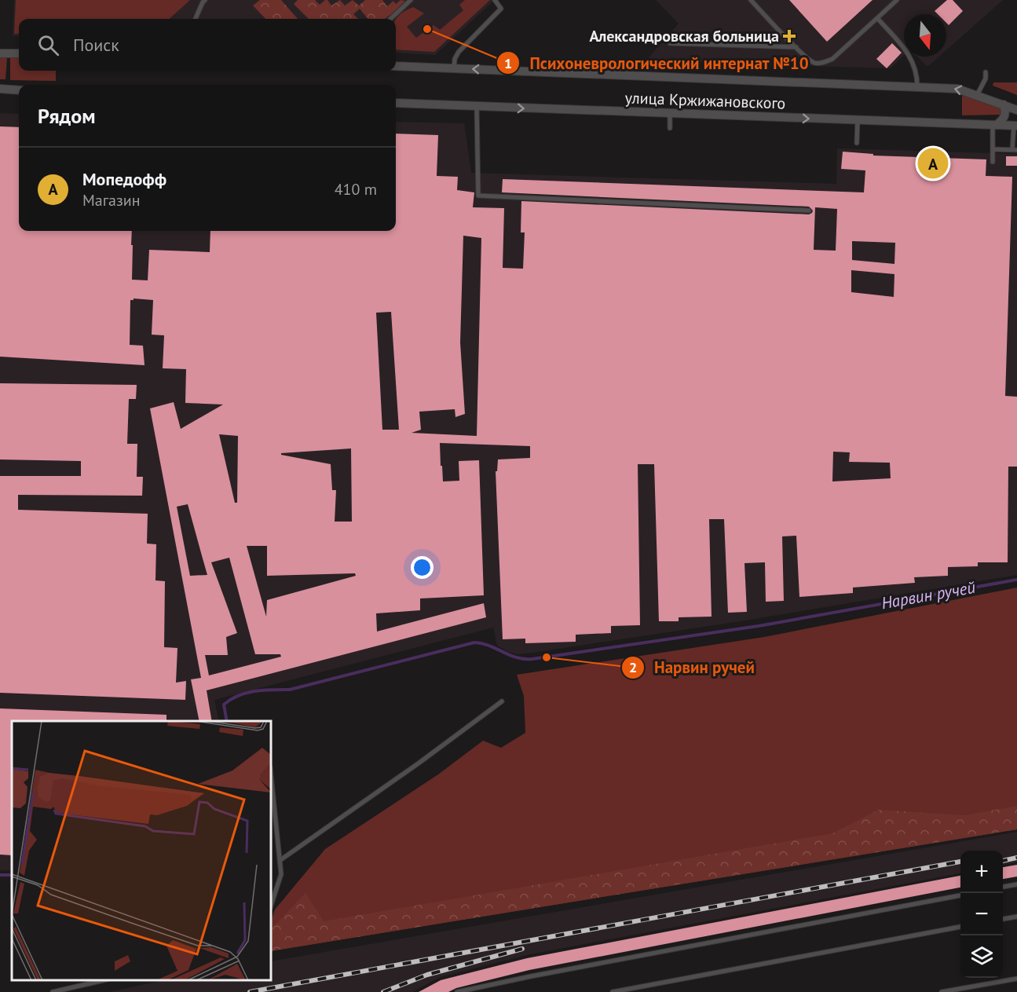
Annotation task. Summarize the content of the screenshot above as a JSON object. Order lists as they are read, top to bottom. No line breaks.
{"streets":{"street":["улица Кржижановского"]},"water":["Нарвин ручей"],"places":{"other":["Психоневрологический интернат №10","Нарвин ручей"],"health":["Александровская больница"]},"north":"bottom","page":{"search":"Поиск","heading":"Рядом","pins":"A","list":[{"mark":"A","name":"Мопедофф","note":"Магазин","value":"410 m"}],"map_buttons":["+","−"]}}
